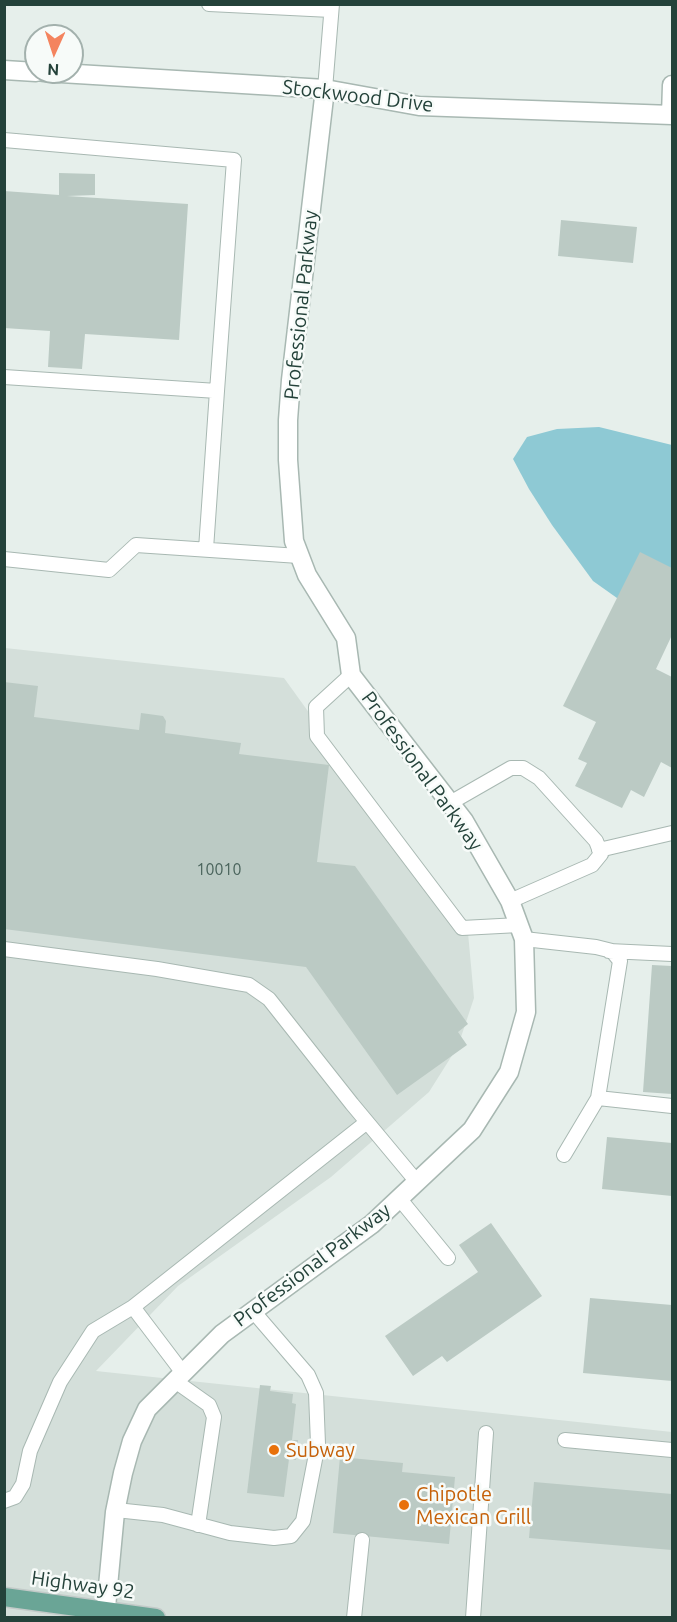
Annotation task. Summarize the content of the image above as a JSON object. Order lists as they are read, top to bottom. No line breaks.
{"streets":{"main road":["Highway 92"],"street":["Stockwood Drive","Professional Parkway"]},"crossings":[["Stockwood Drive","Professional Parkway"],["Professional Parkway","Highway 92"]],"places":["Subway","Chipotle Mexican Grill"],"house_numbers":["10010"],"north":"bottom"}
